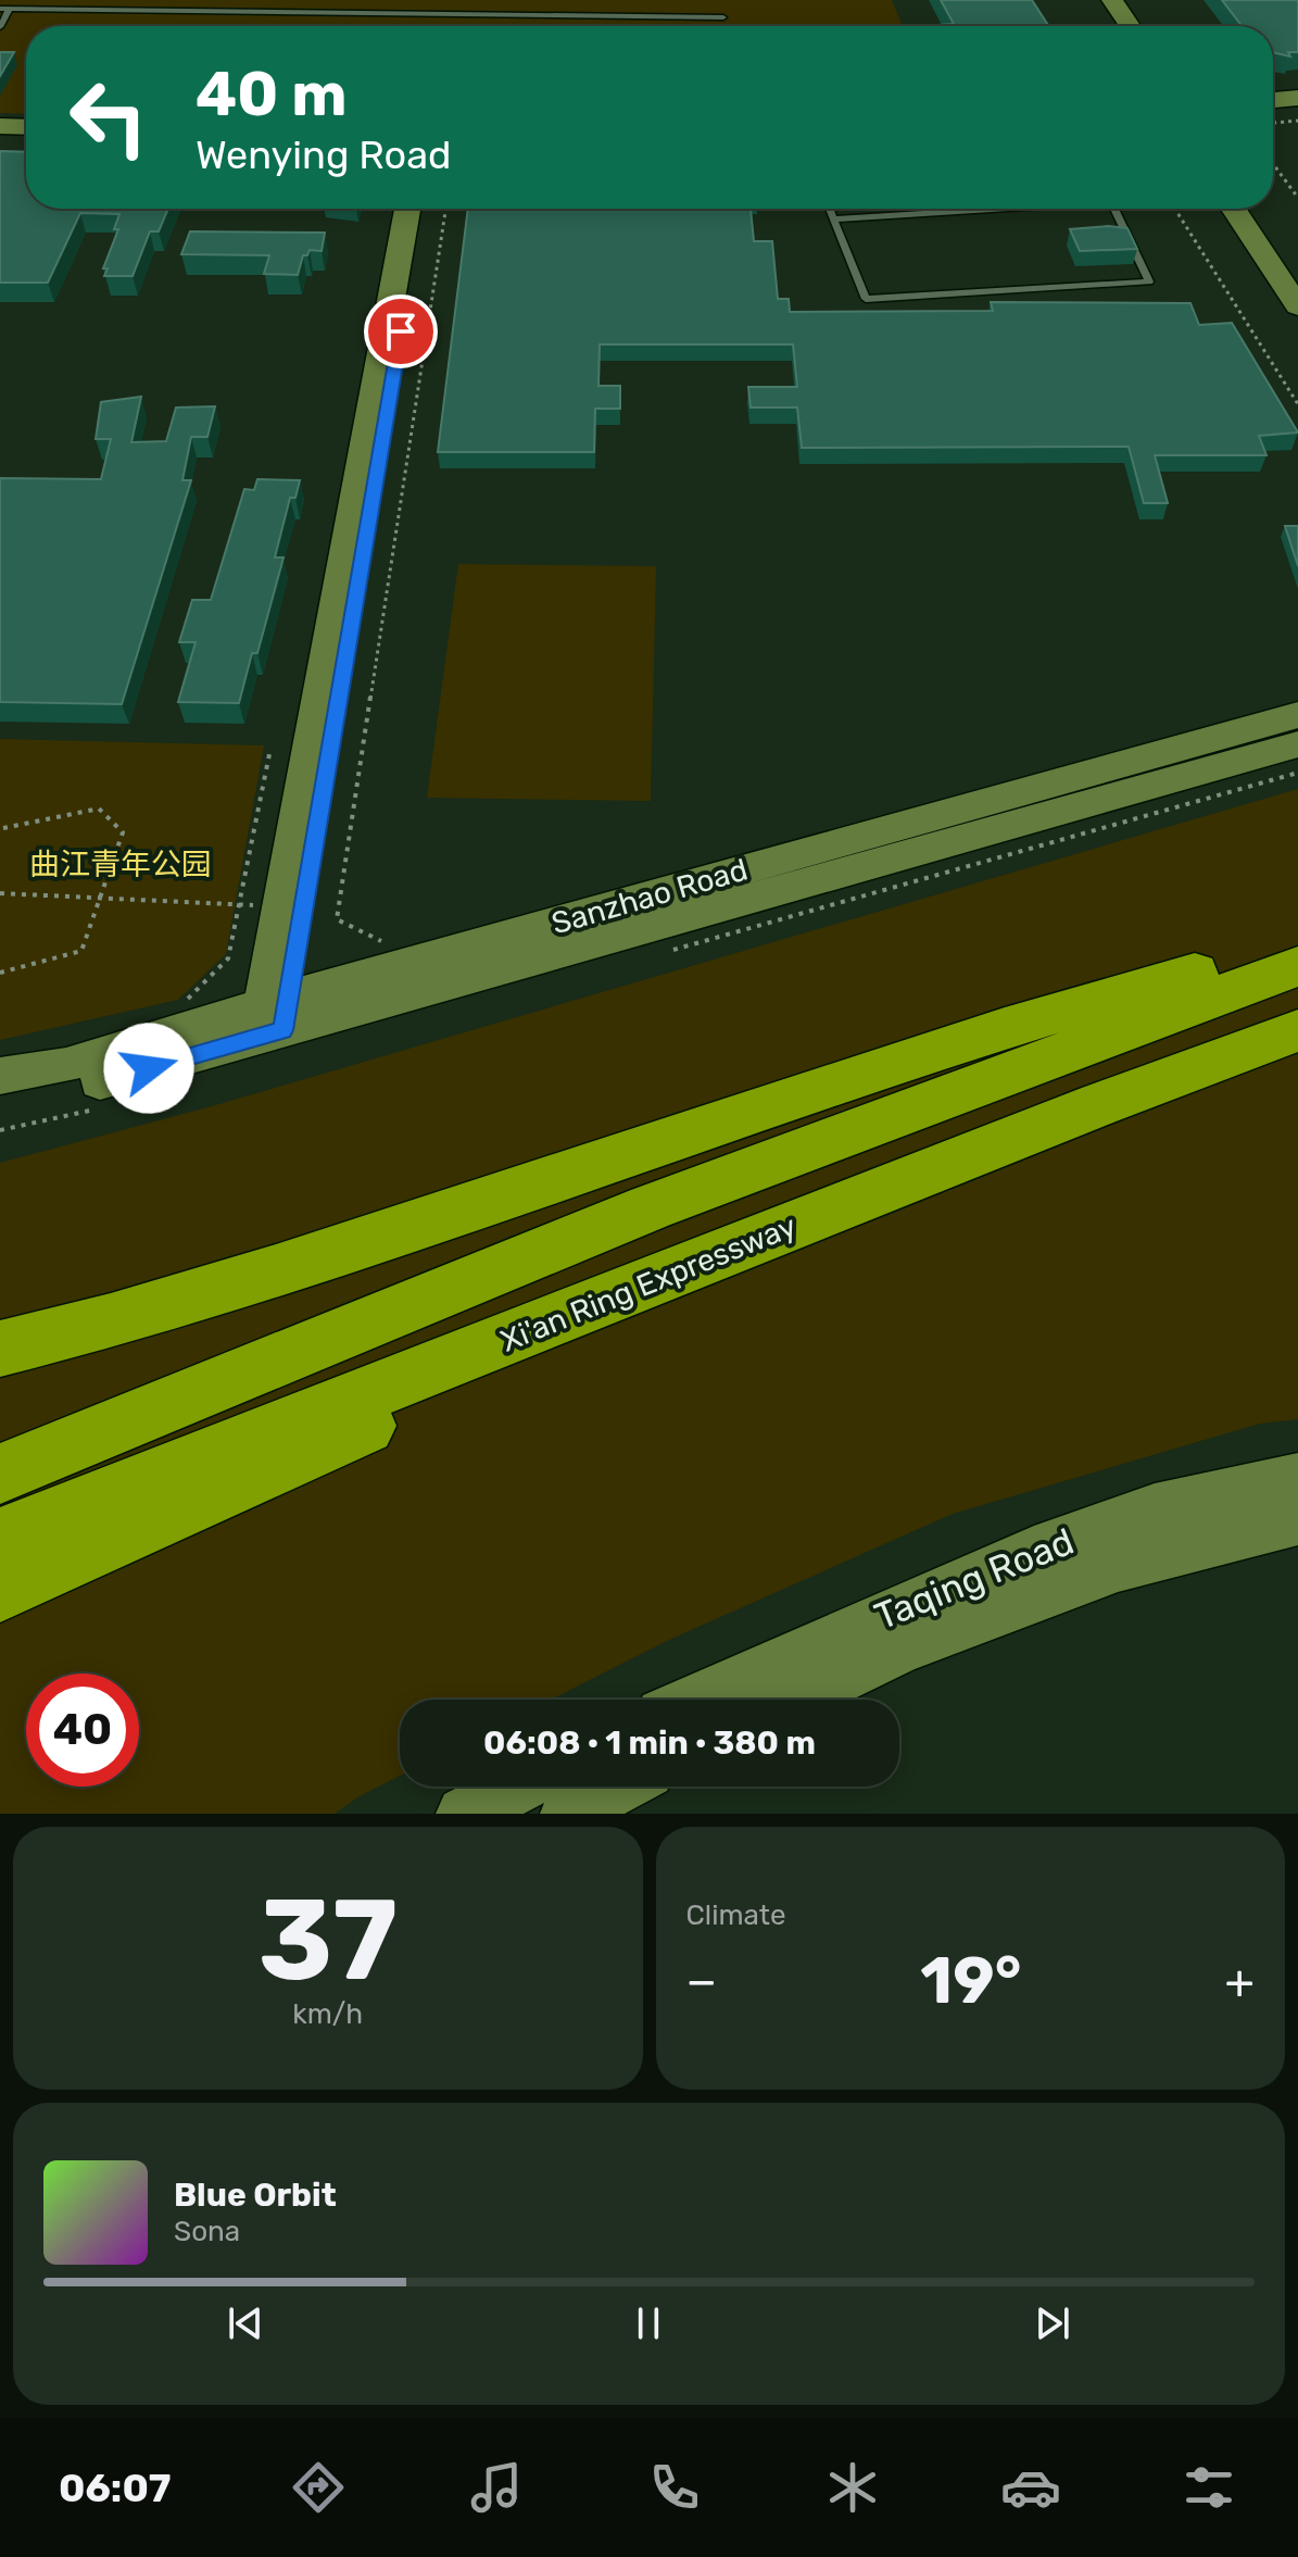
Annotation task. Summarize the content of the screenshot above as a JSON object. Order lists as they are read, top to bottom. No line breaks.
{"streets":{"highway":["Xi'an Ring Expressway"],"street":["Sanzhao Road","Taqing Road"]},"parks":["曲江青年公园"],"page":{"turn":["40 m","Wenying Road"],"limit":"40","trip":"06:08 · 1 min · 380 m","tile":[["37","km/h"],"Climate"],"heat":["−","19°","+"],"song":["Blue Orbit","Sona"],"tabs":"06:07"}}
